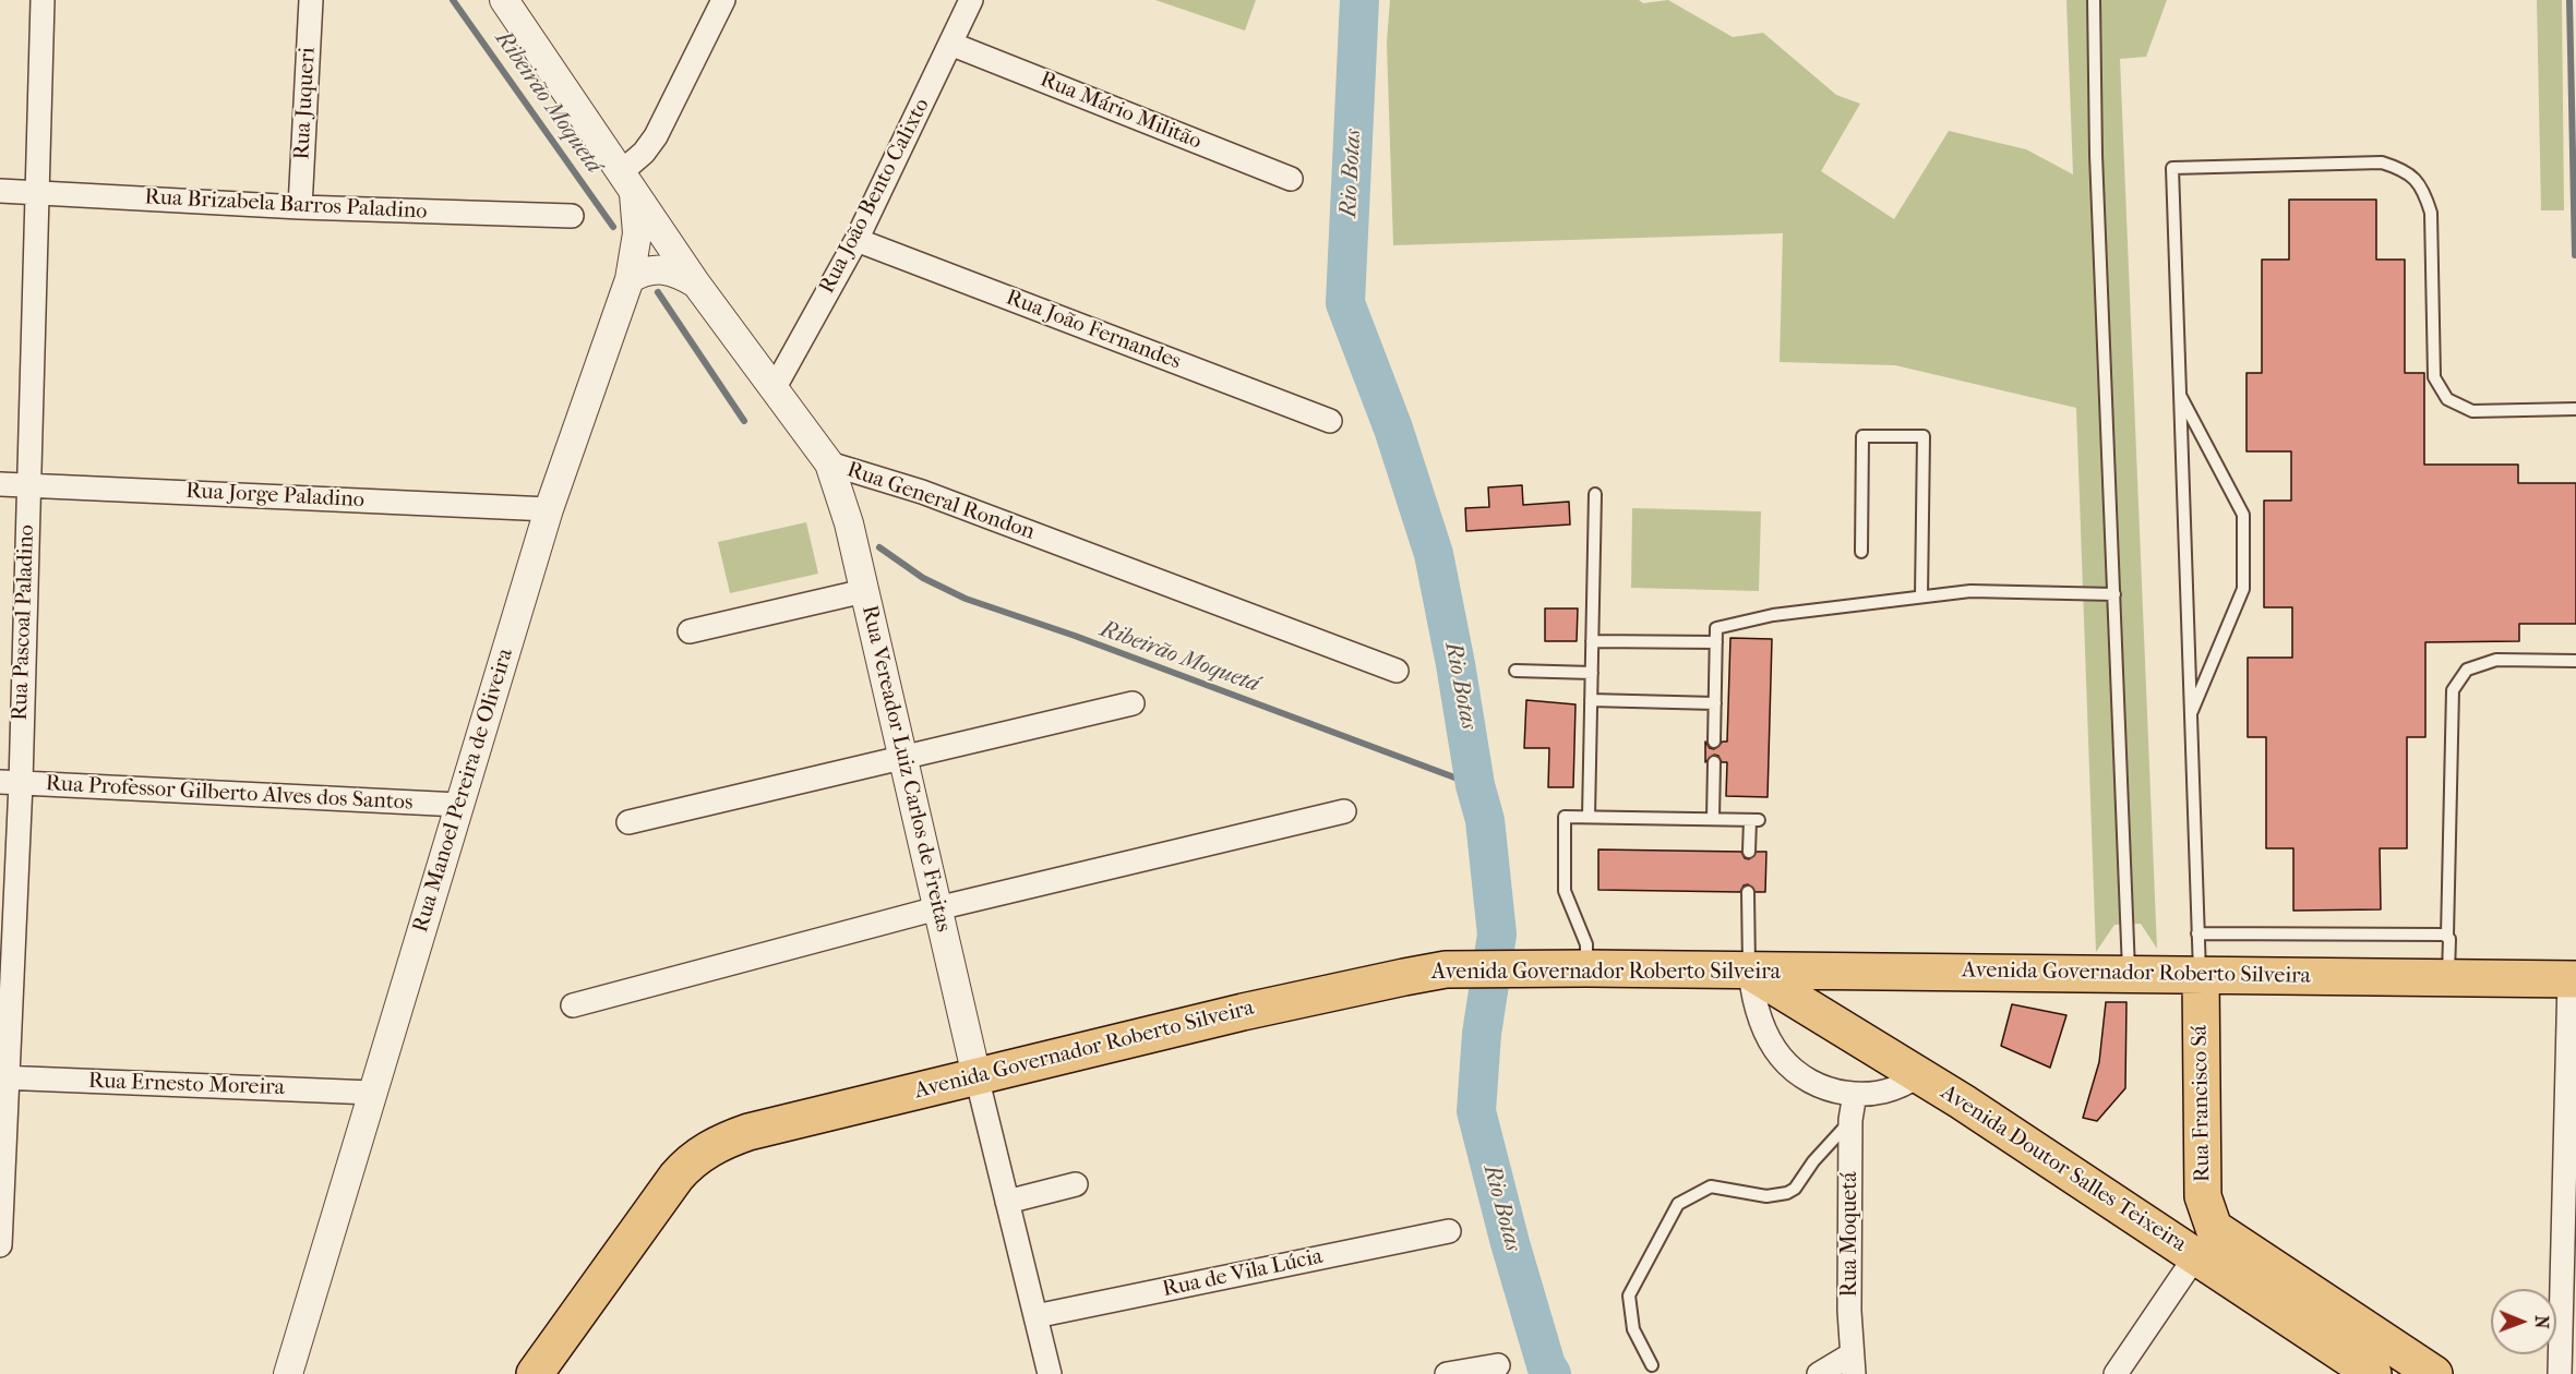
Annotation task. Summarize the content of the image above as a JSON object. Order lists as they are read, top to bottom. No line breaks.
{"streets":{"main road":["Avenida Governador Roberto Silveira","Rua Francisco Sá","Avenida Doutor Salles Teixeira"],"street":["Rua Juqueri","Rua Mário Militão","Rua João Bento Calixto","Rua Brizabela Barros Paladino","Rua João Fernandes","Rua Jorge Paladino","Rua General Rondon","Rua Pascoal Paladino","Rua Vereador Luiz Carlos de Freitas","Rua Manoel Pereira de Oliveira","Rua Professor Gilberto Alves dos Santos","Rua Ernesto Moreira","Rua Moquetá","Rua de Vila Lúcia"]},"crossings":[["Rua Juqueri","Rua Brizabela Barros Paladino"],["Rua Mário Militão","Rua João Bento Calixto"],["Rua João Bento Calixto","Rua João Fernandes"],["Rua João Bento Calixto","Rua General Rondon"],["Rua Brizabela Barros Paladino","Rua Pascoal Paladino"],["Rua Jorge Paladino","Rua Pascoal Paladino"],["Rua Jorge Paladino","Rua Manoel Pereira de Oliveira"],["Rua General Rondon","Rua Vereador Luiz Carlos de Freitas"],["Rua General Rondon","Rua Manoel Pereira de Oliveira"],["Rua Pascoal Paladino","Rua Professor Gilberto Alves dos Santos"],["Rua Pascoal Paladino","Rua Ernesto Moreira"],["Rua Vereador Luiz Carlos de Freitas","Avenida Governador Roberto Silveira"],["Rua Manoel Pereira de Oliveira","Rua Professor Gilberto Alves dos Santos"],["Rua Manoel Pereira de Oliveira","Rua Ernesto Moreira"],["Avenida Governador Roberto Silveira","Rua Francisco Sá"],["Avenida Governador Roberto Silveira","Avenida Doutor Salles Teixeira"],["Rua Francisco Sá","Avenida Doutor Salles Teixeira"]],"water":["Ribeirão Moquetá","Rio Botas"],"north":"right"}
